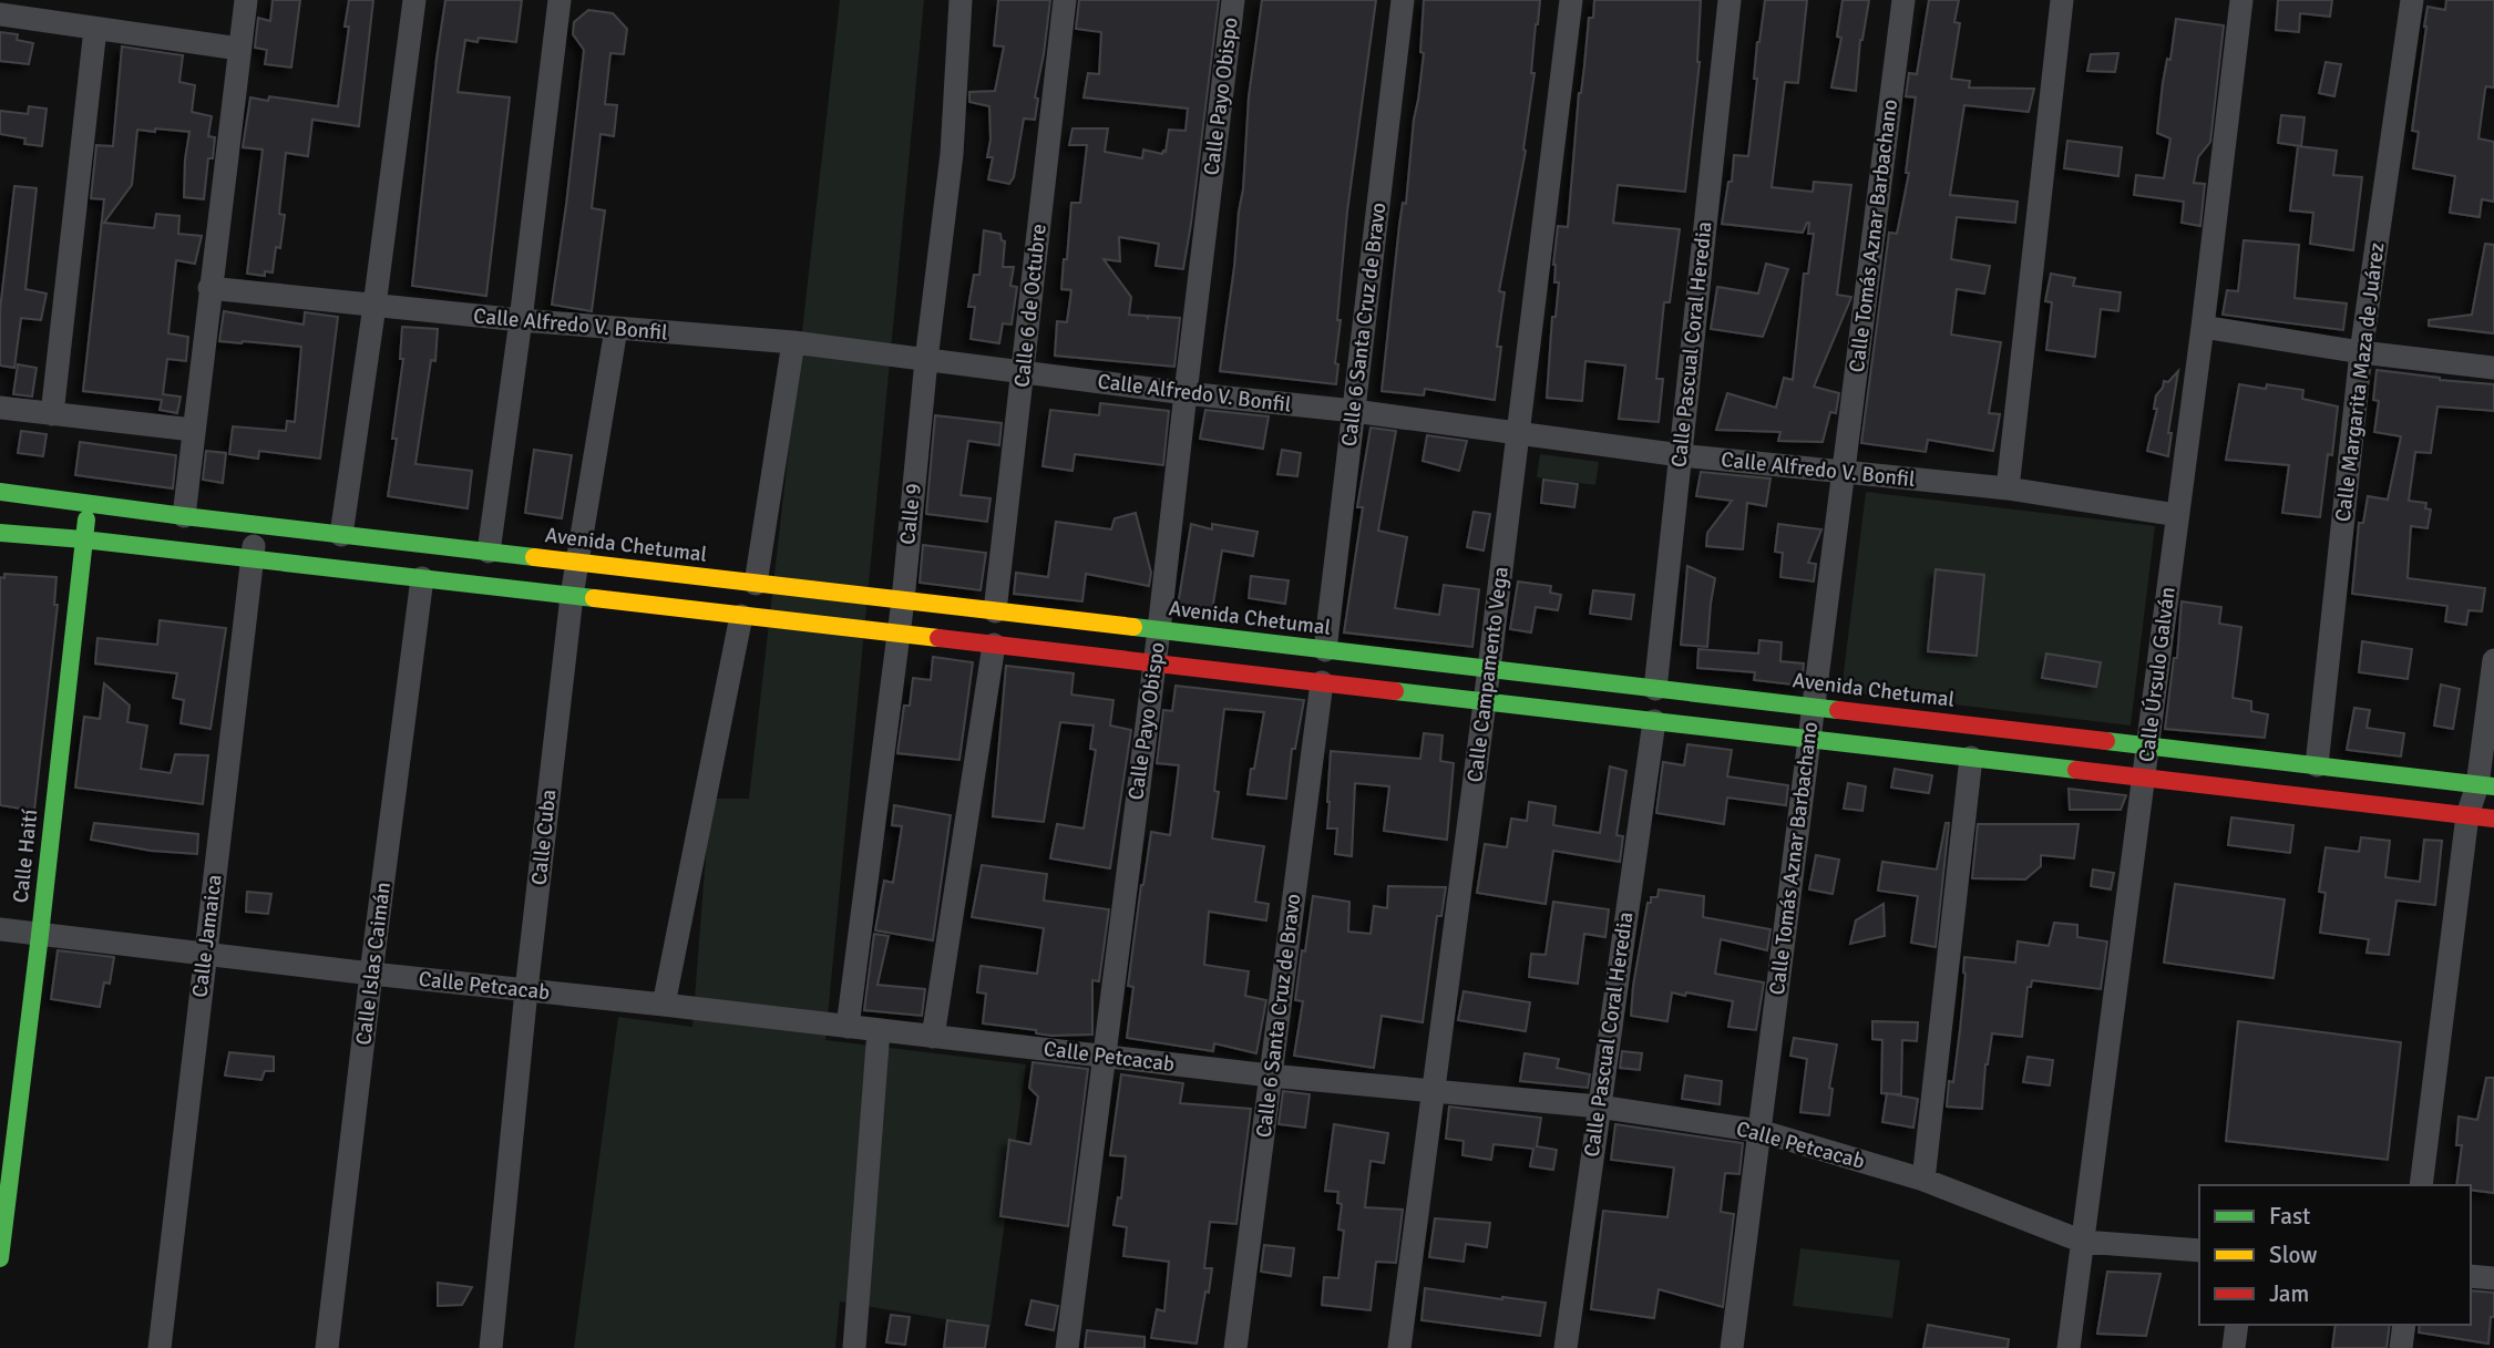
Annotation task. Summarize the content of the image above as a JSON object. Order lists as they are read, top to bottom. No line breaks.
{"streets":{"main road":["Avenida Chetumal","Calle Haití"],"street":["Calle Payo Obispo","Calle Tomás Aznar Barbachano","Calle 6 de Octubre","Calle Alfredo V. Bonfil","Calle 6 Santa Cruz de Bravo","Calle Pascual Coral Heredia","Calle Margarita Maza de Juárez","Calle 9","Calle Campamento Vega","Calle Úrsulo Galván","Calle Cuba","Calle Jamaica","Calle Islas Caimán","Calle Petcacab"]},"crossings":[["Calle Payo Obispo","Calle Alfredo V. Bonfil"],["Calle Payo Obispo","Avenida Chetumal"],["Calle Payo Obispo","Calle Petcacab"],["Calle Tomás Aznar Barbachano","Calle Alfredo V. Bonfil"],["Calle Tomás Aznar Barbachano","Avenida Chetumal"],["Calle Tomás Aznar Barbachano","Calle Petcacab"],["Calle 6 de Octubre","Calle Alfredo V. Bonfil"],["Calle 6 de Octubre","Avenida Chetumal"],["Calle Alfredo V. Bonfil","Calle 6 Santa Cruz de Bravo"],["Calle Alfredo V. Bonfil","Calle Pascual Coral Heredia"],["Calle Alfredo V. Bonfil","Calle 9"],["Calle Alfredo V. Bonfil","Calle Campamento Vega"],["Calle Alfredo V. Bonfil","Calle Úrsulo Galván"],["Calle Alfredo V. Bonfil","Calle Cuba"],["Calle 6 Santa Cruz de Bravo","Avenida Chetumal"],["Calle 6 Santa Cruz de Bravo","Calle Petcacab"],["Calle Pascual Coral Heredia","Avenida Chetumal"],["Calle Pascual Coral Heredia","Calle Petcacab"],["Calle Margarita Maza de Juárez","Avenida Chetumal"],["Calle 9","Avenida Chetumal"],["Calle 9","Calle Petcacab"],["Avenida Chetumal","Calle Campamento Vega"],["Avenida Chetumal","Calle Úrsulo Galván"],["Avenida Chetumal","Calle Cuba"],["Avenida Chetumal","Calle Haití"],["Avenida Chetumal","Calle Jamaica"],["Calle Campamento Vega","Calle Petcacab"],["Calle Úrsulo Galván","Calle Petcacab"],["Calle Cuba","Calle Petcacab"],["Calle Haití","Calle Petcacab"],["Calle Jamaica","Calle Petcacab"],["Calle Islas Caimán","Calle Petcacab"]],"legend":["Fast","Slow","Jam"]}
